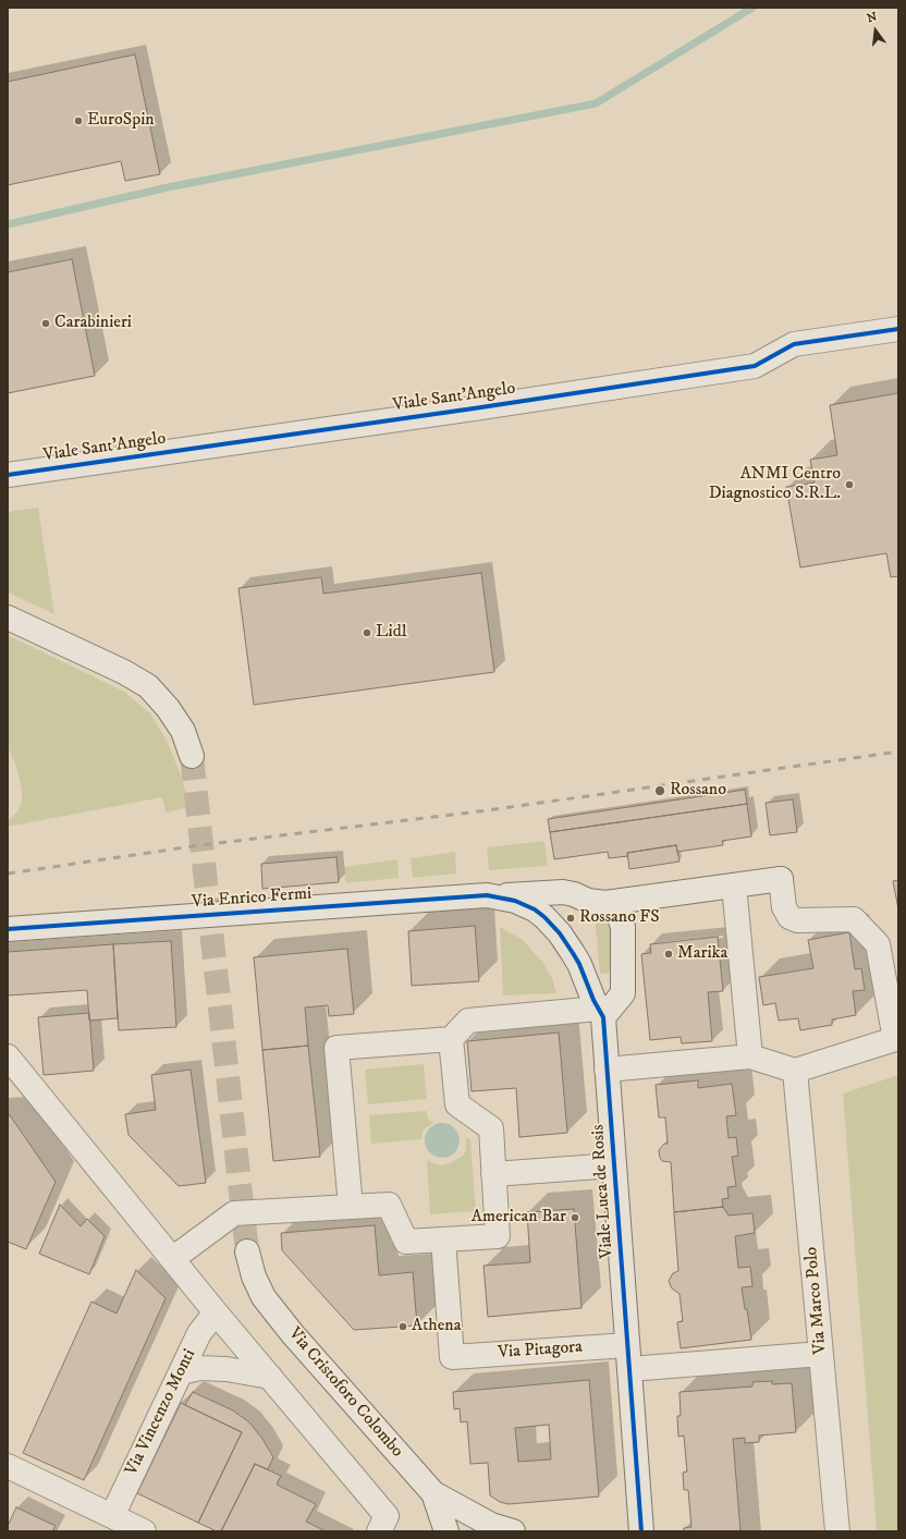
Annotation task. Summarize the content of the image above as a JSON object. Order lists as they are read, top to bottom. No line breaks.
{"streets":{"street":["Viale Sant'Angelo","Via Enrico Fermi","Viale Luca de Rosis","Via Marco Polo","Via Pitagora","Via Cristoforo Colombo","Via Vincenzo Monti"]},"crossings":[["Via Enrico Fermi","Viale Luca de Rosis"],["Viale Luca de Rosis","Via Pitagora"]],"places":["EuroSpin","Carabinieri","ANMI Centro Diagnostico S.R.L.","Lidl","Rossano","Rossano FS","Marika","American Bar","Athena"],"north":"top"}
